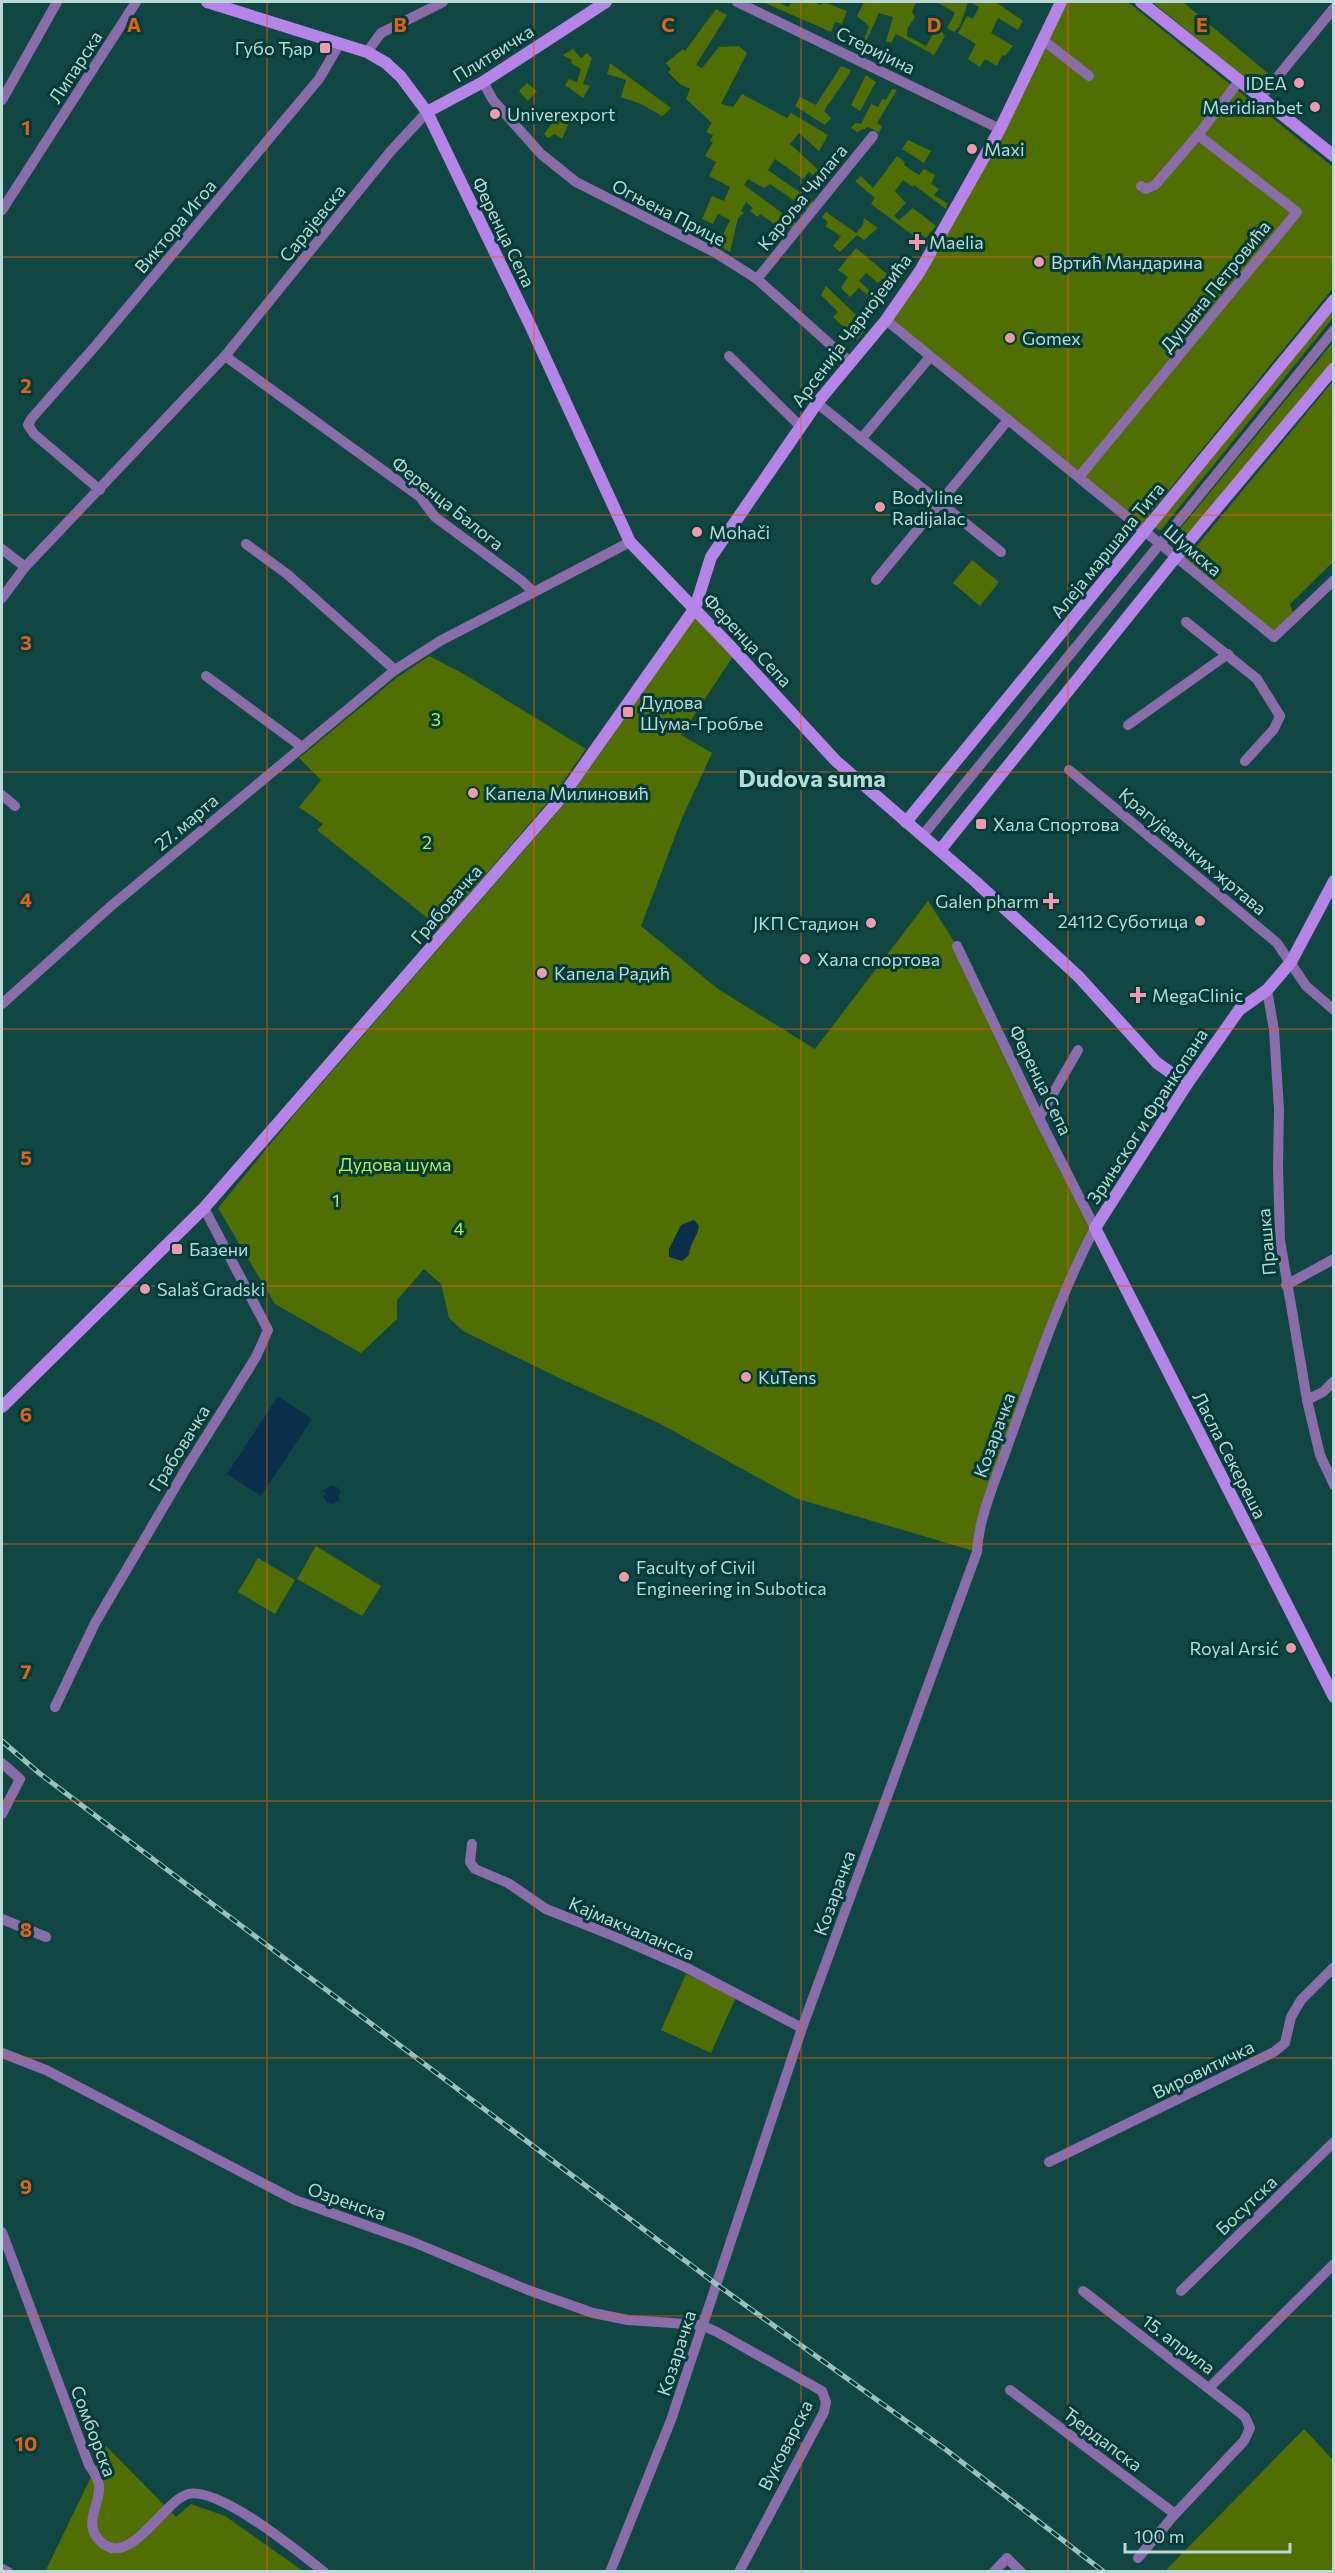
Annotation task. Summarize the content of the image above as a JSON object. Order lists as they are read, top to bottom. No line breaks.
{"streets":{"street":["Стеријина","Плитвичка","Липарска","Кароља Чилага","Огњена Прице","Сарајевска","Виктора Игоа","Ференца Сепа","Душана Петровића","Арсенија Чарнојевића","Ференца Балога","Алеја маршала Тита","Шумска","27. марта","Крагујевачких жртава","Грабовачка","Зрињског и Франкопана","Прашка","Козарачка","Ласла Секереша","Кајмакчаланска","Вировитичка","Озренска","Босутска","15. априла","Сомборска","Ђердапска","Вуковарска"]},"crossings":[["Стеријина","Арсенија Чарнојевића"],["Плитвичка","Огњена Прице"],["Плитвичка","Сарајевска"],["Плитвичка","Ференца Сепа"],["Кароља Чилага","Огњена Прице"],["Огњена Прице","Арсенија Чарнојевића"],["Сарајевска","Виктора Игоа"],["Сарајевска","Ференца Сепа"],["Сарајевска","Ференца Балога"],["Виктора Игоа","Ференца Сепа"],["Ференца Сепа","Арсенија Чарнојевића"],["Ференца Сепа","Алеја маршала Тита"],["Ференца Сепа","27. марта"],["Ференца Сепа","Грабовачка"],["Ференца Сепа","Зрињског и Франкопана"],["Ференца Сепа","Козарачка"],["Ференца Сепа","Ласла Секереша"],["Душана Петровића","Шумска"],["Арсенија Чарнојевића","Шумска"],["Арсенија Чарнојевића","Грабовачка"],["Ференца Балога","27. марта"],["Алеја маршала Тита","Шумска"],["Крагујевачких жртава","Зрињског и Франкопана"],["Зрињског и Франкопана","Прашка"],["Зрињског и Франкопана","Козарачка"],["Зрињског и Франкопана","Ласла Секереша"],["Козарачка","Ласла Секереша"],["Козарачка","Кајмакчаланска"],["Козарачка","Озренска"],["Козарачка","Вуковарска"],["Озренска","Вуковарска"],["15. априла","Ђердапска"]],"districts":["Dudova suma"],"parks":["3","2","Дудова шума","1","4"],"places":{"transit":["Губо Ђар","Дудова Шума-Гробље","Хала Спортова","Базени"],"other":["IDEA","Meridianbet","Univerexport","Maxi","Вртић Мандарина","Gomex","Bodyline Radijalac","Mohači","Капела Милиновић","24112 Суботица","ЈКП Стадион","Хала спортова","Капела Радић","Salaš Gradski","KuTens","Faculty of Civil Engineering in Subotica","Royal Arsić"],"health":["Maelia","Galen pharm","MegaClinic"]},"scale_bar":"100 m","grid":{"columns":["A","B","C","D","E"],"rows":["1","2","3","4","5","6","7","8","9","10"]}}
